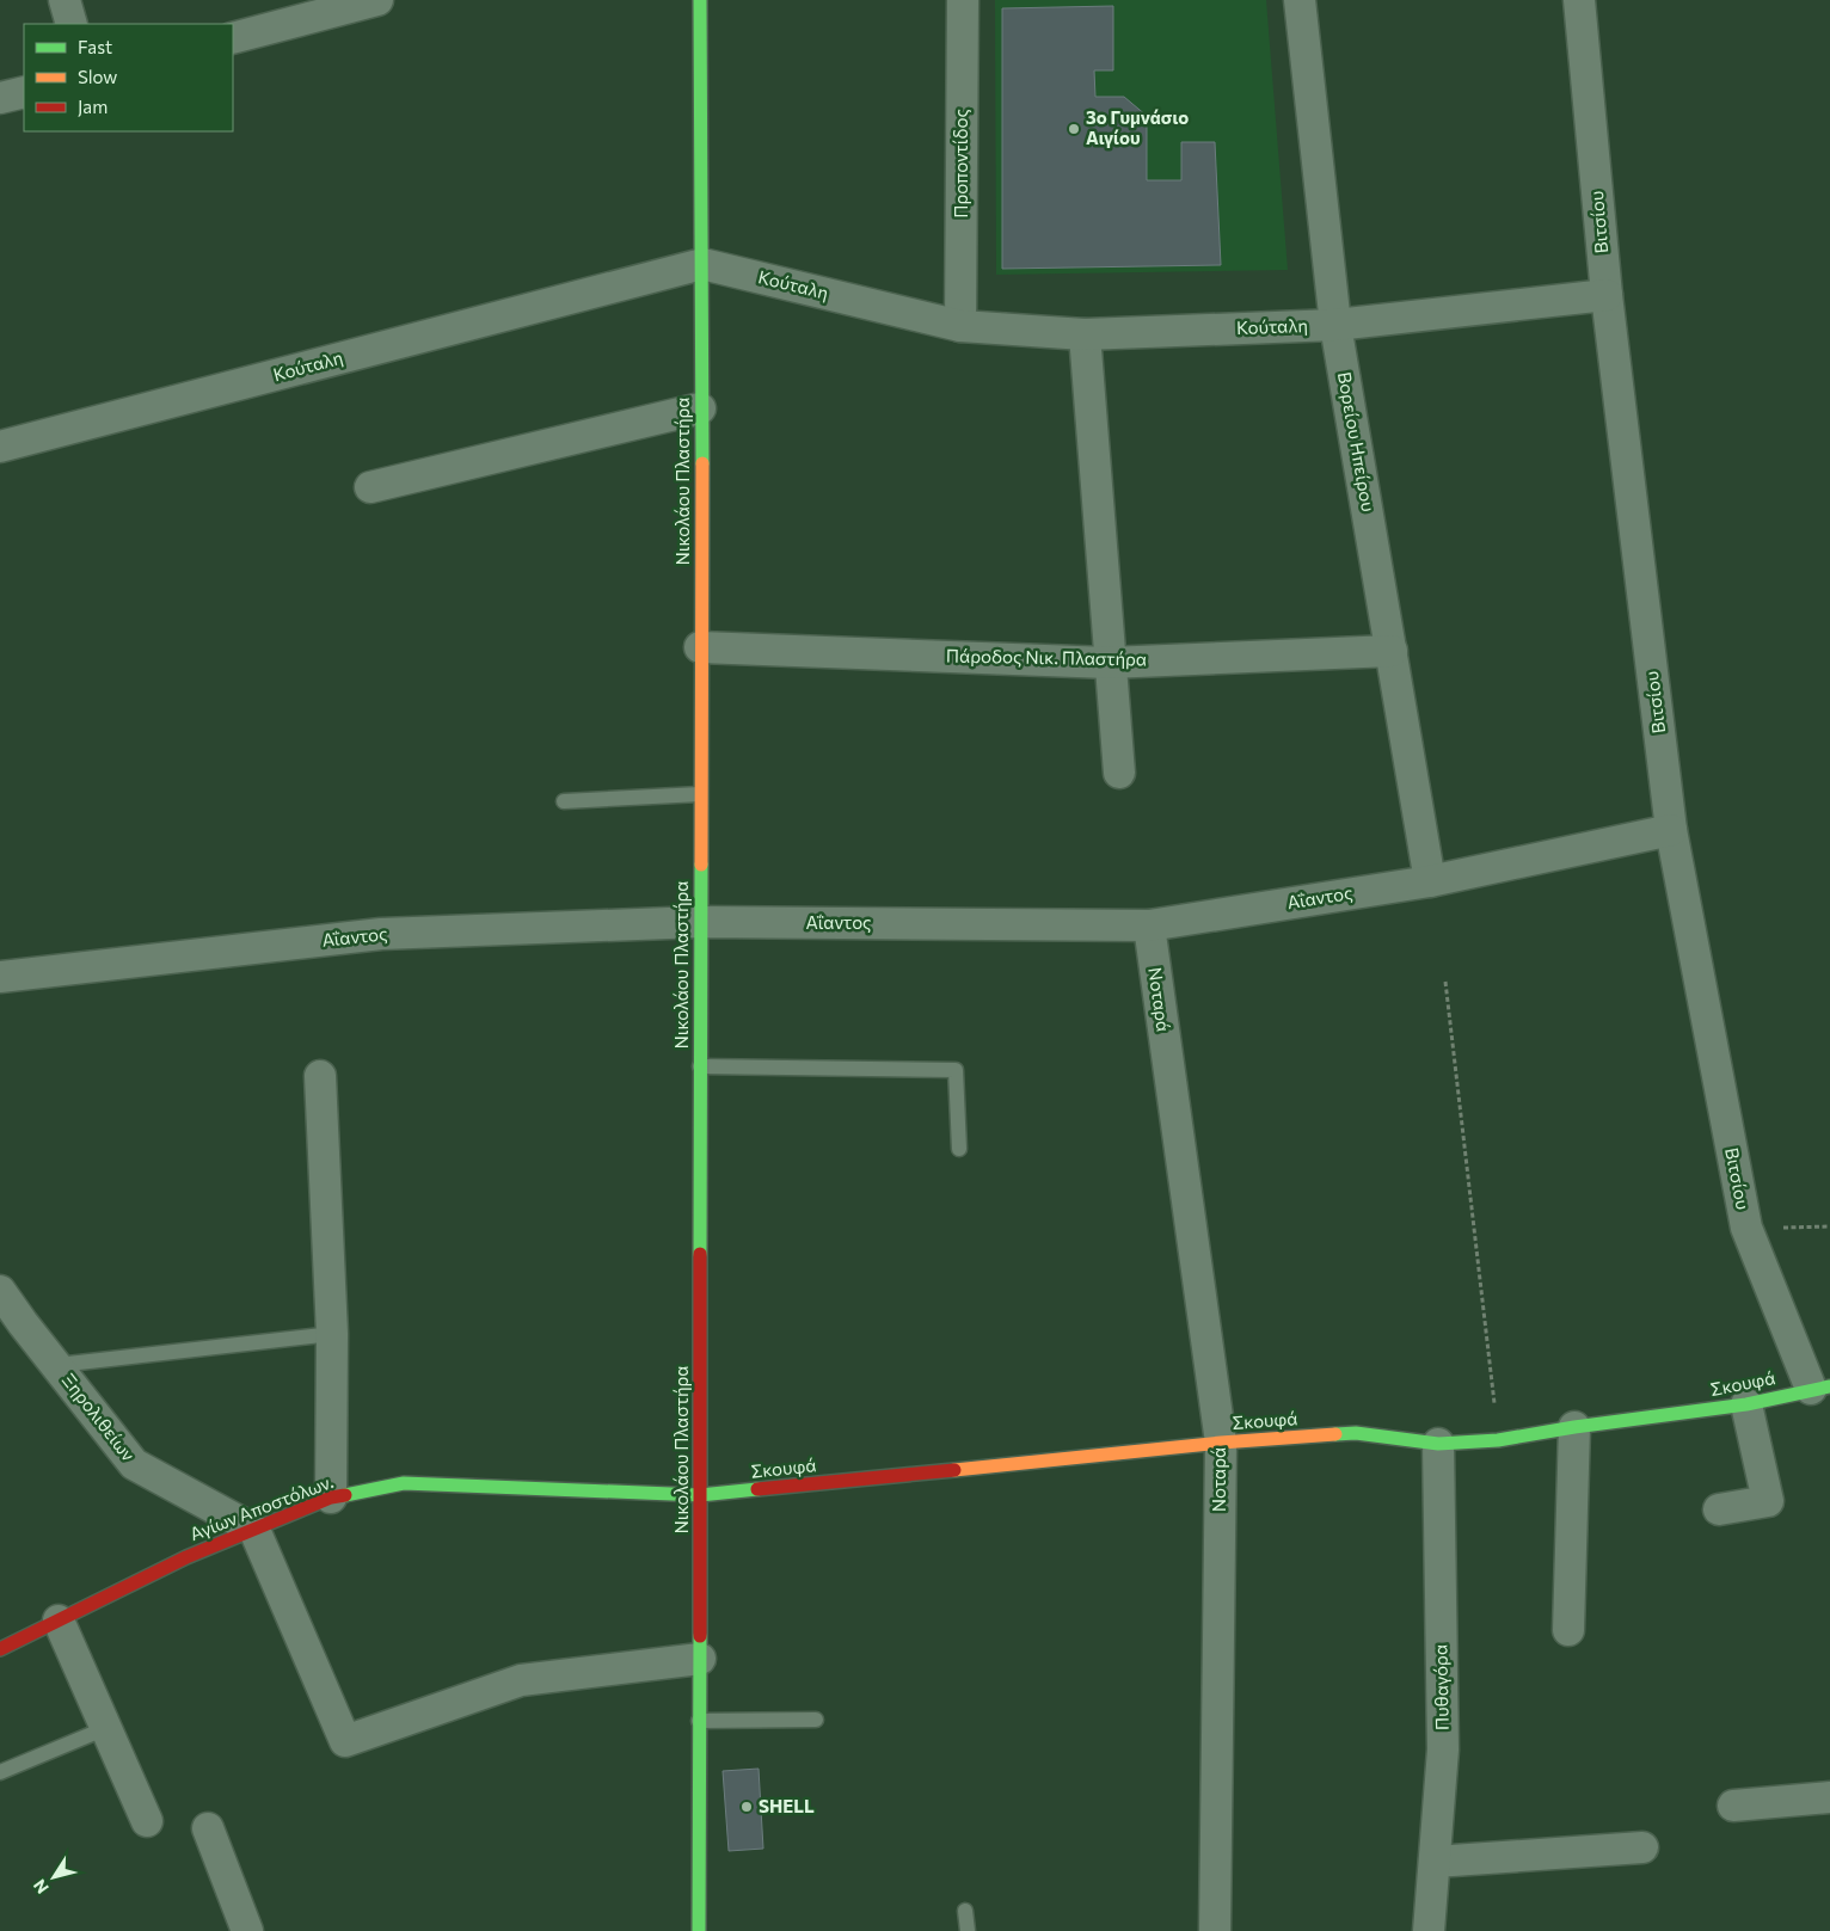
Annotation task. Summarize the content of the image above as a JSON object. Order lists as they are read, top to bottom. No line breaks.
{"streets":{"main road":["Νικολάου Πλαστήρα","Σκουφά","Αγίων Αποστόλων."],"street":["Προποντίδος","Βιτσίου","Κούταλη","Βορείου Ηπείρου","Πάροδος Νικ. Πλαστήρα","Αΐαντος","Νοταρά","Ξηρολιθείων","Πυθαγόρα"]},"crossings":[["Προποντίδος","Κούταλη"],["Βιτσίου","Κούταλη"],["Βιτσίου","Αΐαντος"],["Βιτσίου","Σκουφά"],["Κούταλη","Βορείου Ηπείρου"],["Κούταλη","Νικολάου Πλαστήρα"],["Βορείου Ηπείρου","Πάροδος Νικ. Πλαστήρα"],["Βορείου Ηπείρου","Αΐαντος"],["Νικολάου Πλαστήρα","Πάροδος Νικ. Πλαστήρα"],["Νικολάου Πλαστήρα","Αΐαντος"],["Νικολάου Πλαστήρα","Σκουφά"],["Νικολάου Πλαστήρα","Αγίων Αποστόλων."],["Αΐαντος","Νοταρά"],["Νοταρά","Σκουφά"],["Σκουφά","Αγίων Αποστόλων."],["Σκουφά","Πυθαγόρα"],["Ξηρολιθείων","Αγίων Αποστόλων."]],"places":["3ο Γυμνάσιο Αιγίου","SHELL"],"legend":["Fast","Slow","Jam"],"north":"bottom left"}
